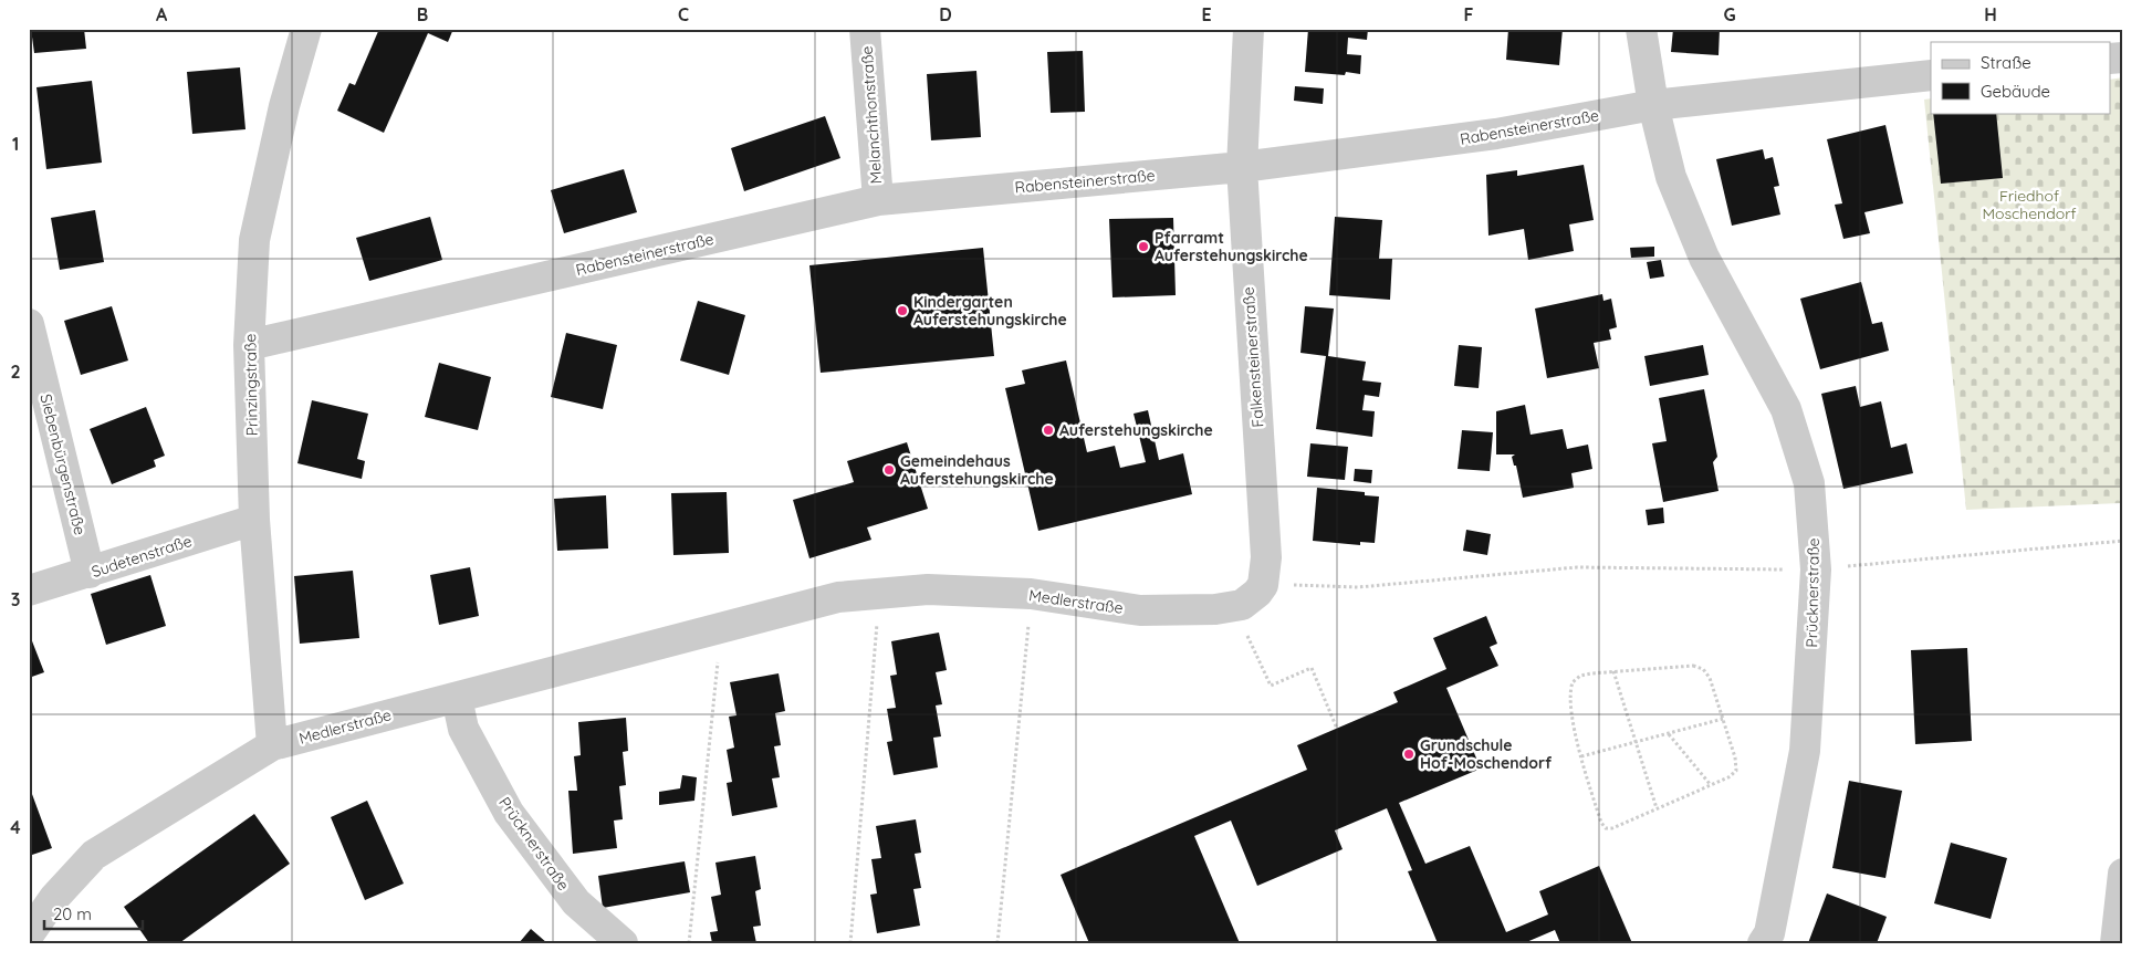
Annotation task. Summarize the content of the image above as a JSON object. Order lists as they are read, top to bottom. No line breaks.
{"streets":{"street":["Melanchthonstraße","Rabensteinerstraße","Falkensteinerstraße","Prinzingstraße","Siebenbürgenstraße","Sudetenstraße","Prücknerstraße","Medlerstraße"]},"crossings":[["Melanchthonstraße","Rabensteinerstraße"],["Rabensteinerstraße","Falkensteinerstraße"],["Rabensteinerstraße","Prinzingstraße"],["Rabensteinerstraße","Prücknerstraße"],["Falkensteinerstraße","Medlerstraße"],["Prinzingstraße","Sudetenstraße"],["Prinzingstraße","Medlerstraße"],["Siebenbürgenstraße","Sudetenstraße"],["Prücknerstraße","Medlerstraße"]],"parks":["Friedhof Moschendorf"],"places":["Pfarramt Auferstehungskirche","Kindergarten Auferstehungskirche","Auferstehungskirche","Gemeindehaus Auferstehungskirche","Grundschule Hof-Moschendorf"],"legend":["Straße","Gebäude"],"scale_bar":"20 m","grid":{"columns":["A","B","C","D","E","F","G","H"],"rows":["1","2","3","4"]}}
